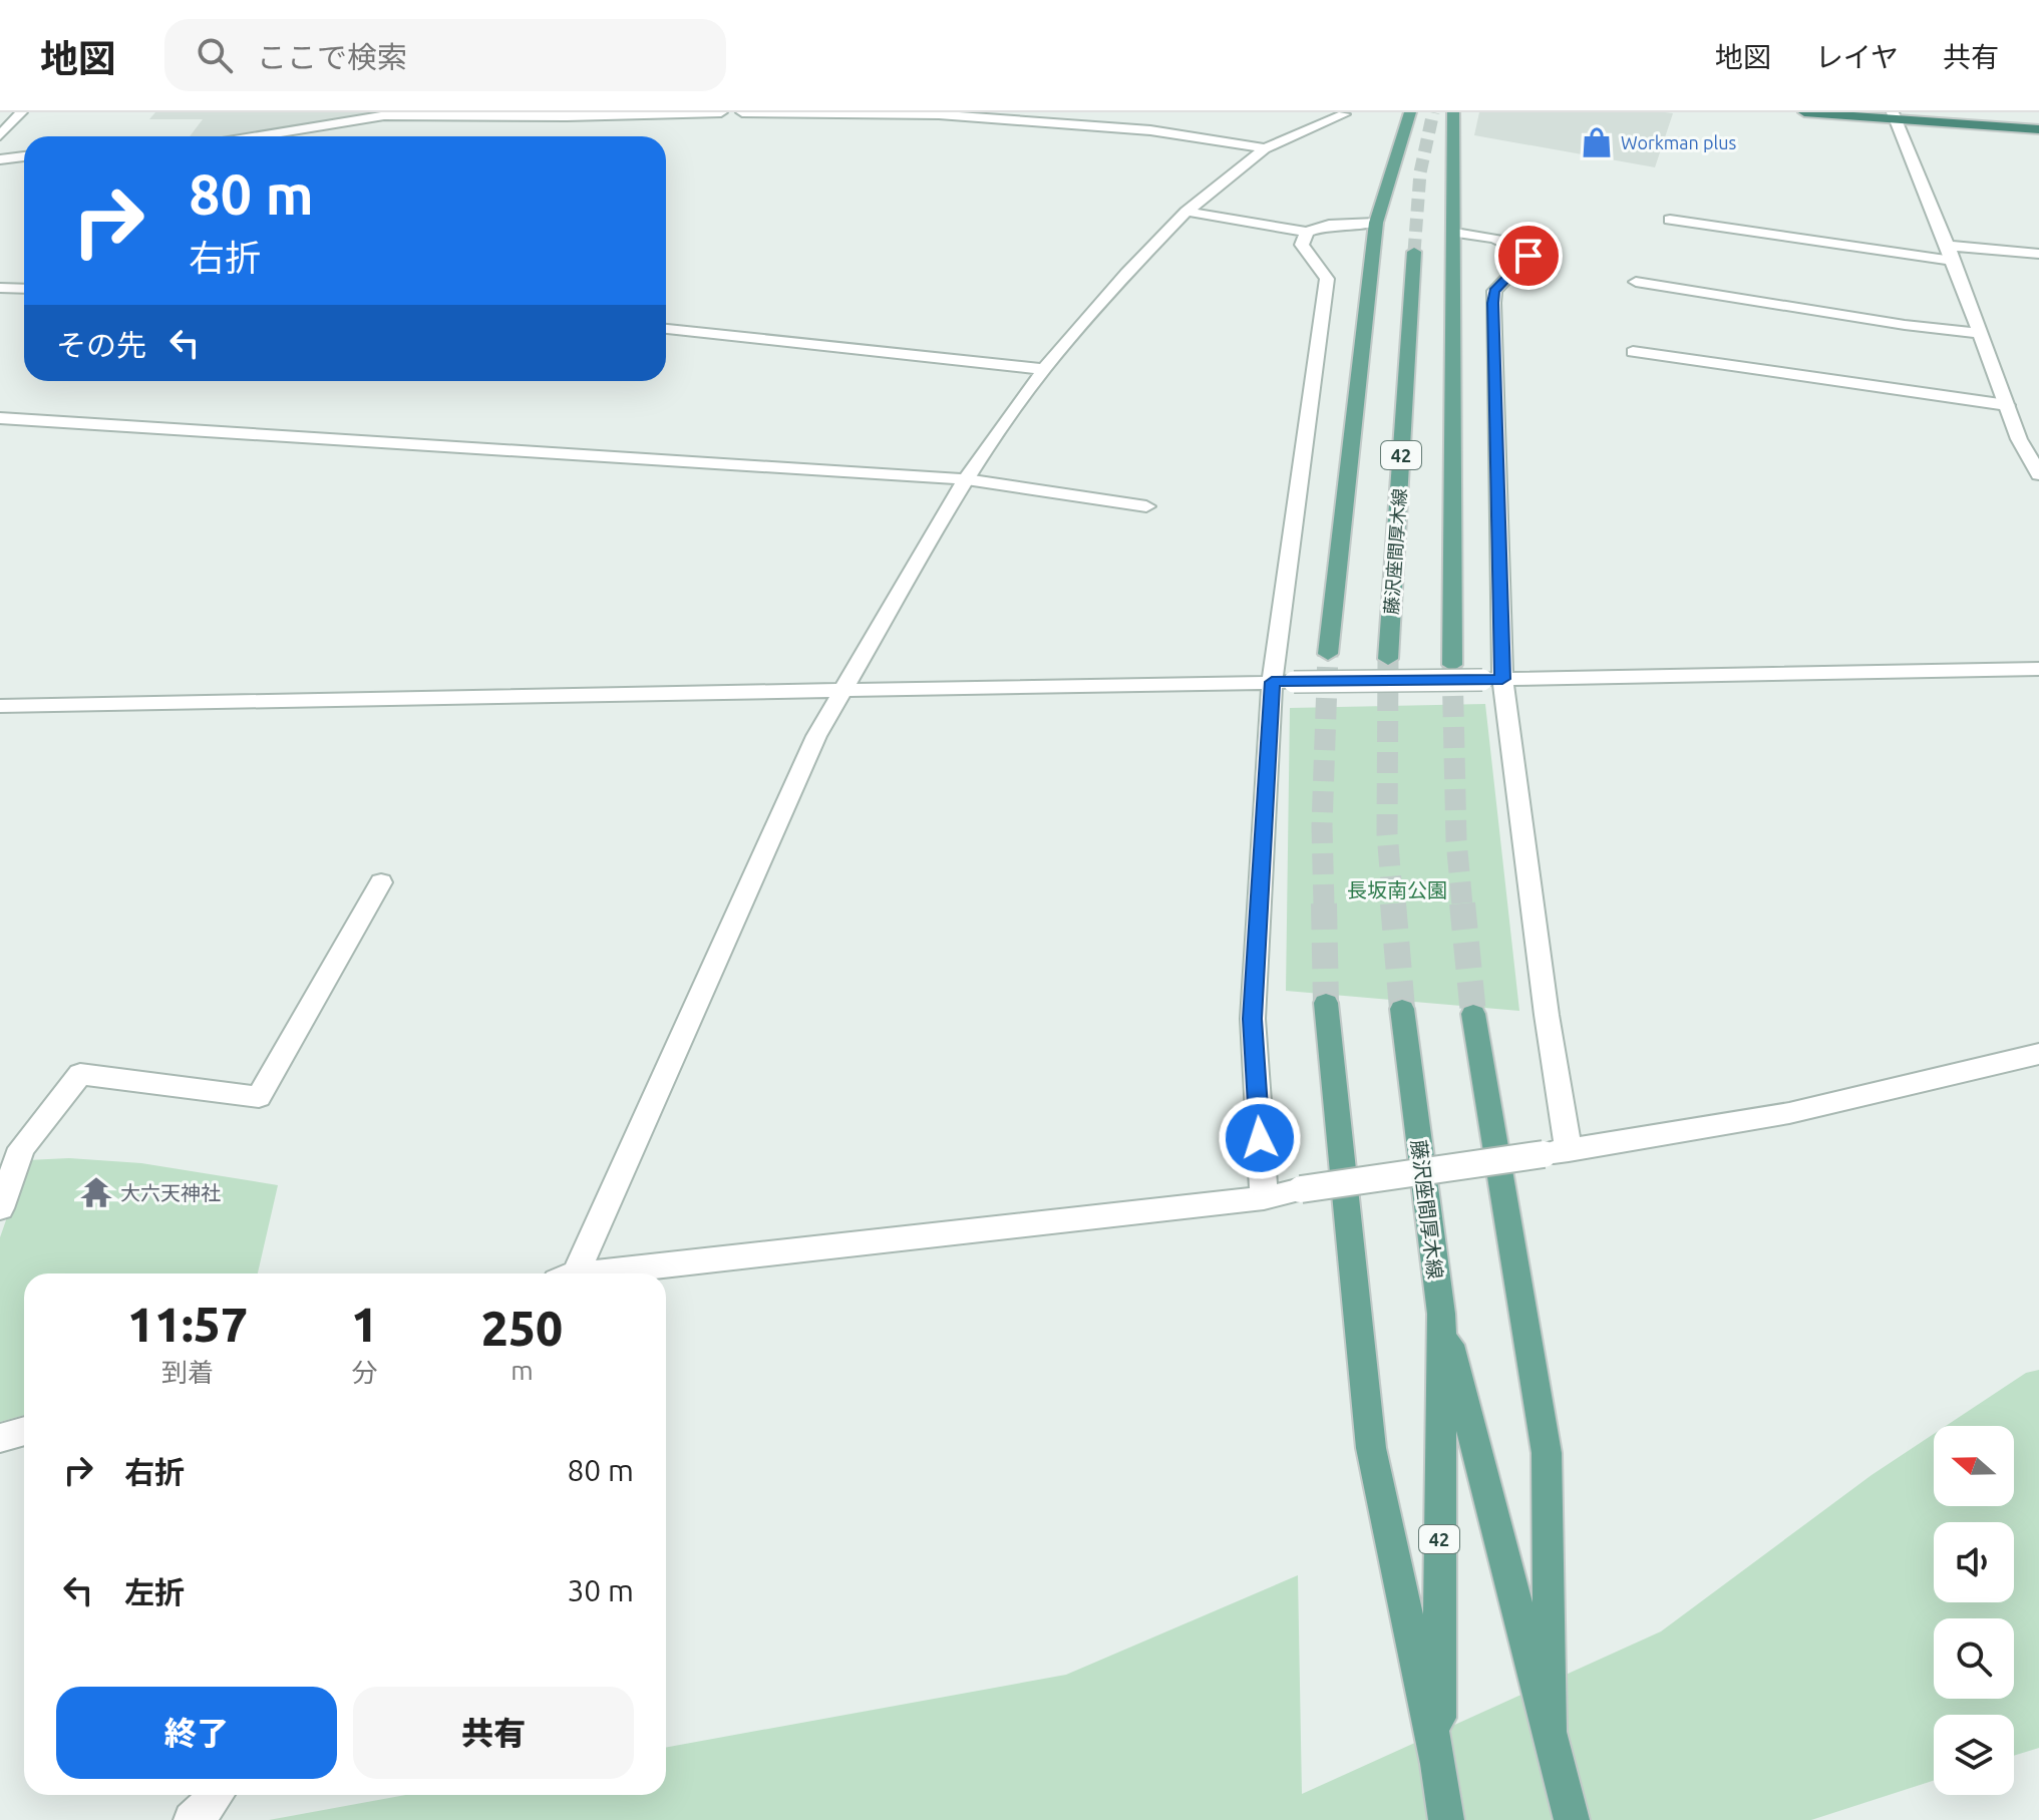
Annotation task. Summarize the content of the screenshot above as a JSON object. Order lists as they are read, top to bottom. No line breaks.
{"streets":{"main road":["42","藤沢座間厚木線"]},"crossings":[["42","藤沢座間厚木線"]],"parks":["長坂南公園"],"places":{"shop":["Workman plus"],"temple":["大六天神社"]},"north":"left","page":{"header":"地図","search":"ここで検索","nav":["地図","レイヤ","共有"],"turn":["80 m","右折"],"then":"その先","eta":["11:57","到着","1","分","250","m"],"list":[{"name":"右折","value":"80 m"},{"name":"左折","value":"30 m"}],"buttons":["終了","共有"]}}
